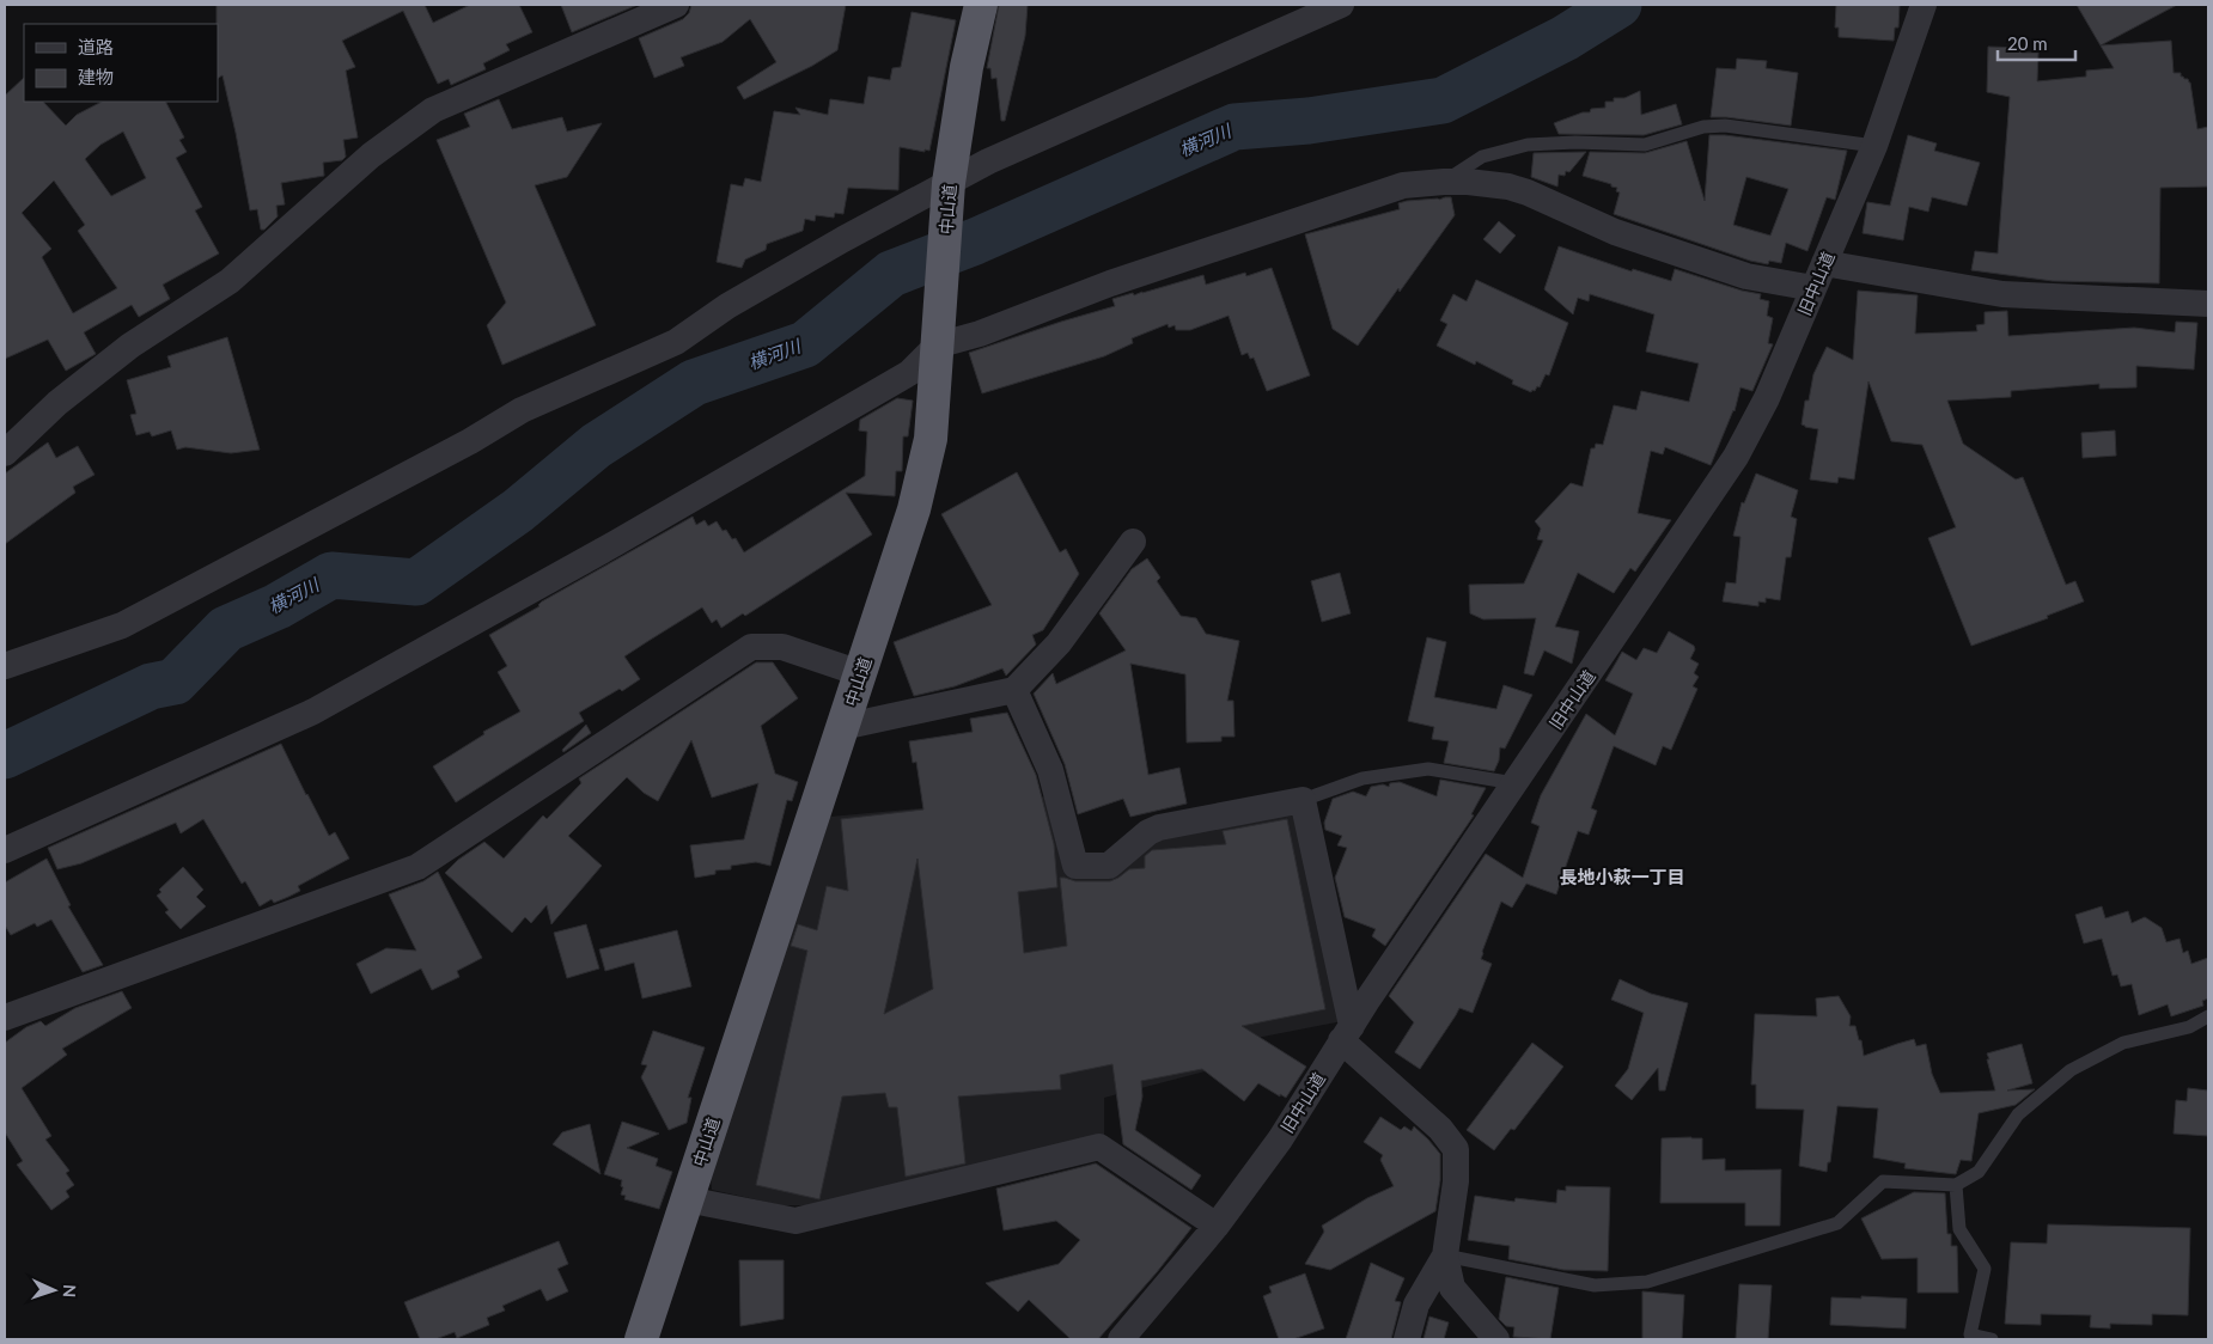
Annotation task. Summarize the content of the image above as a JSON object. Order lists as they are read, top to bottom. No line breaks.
{"streets":{"highway":["中山道"],"street":["旧中山道"]},"districts":["長地小萩一丁目"],"water":["横河川"],"legend":["道路","建物"],"scale_bar":"20 m","north":"right"}
